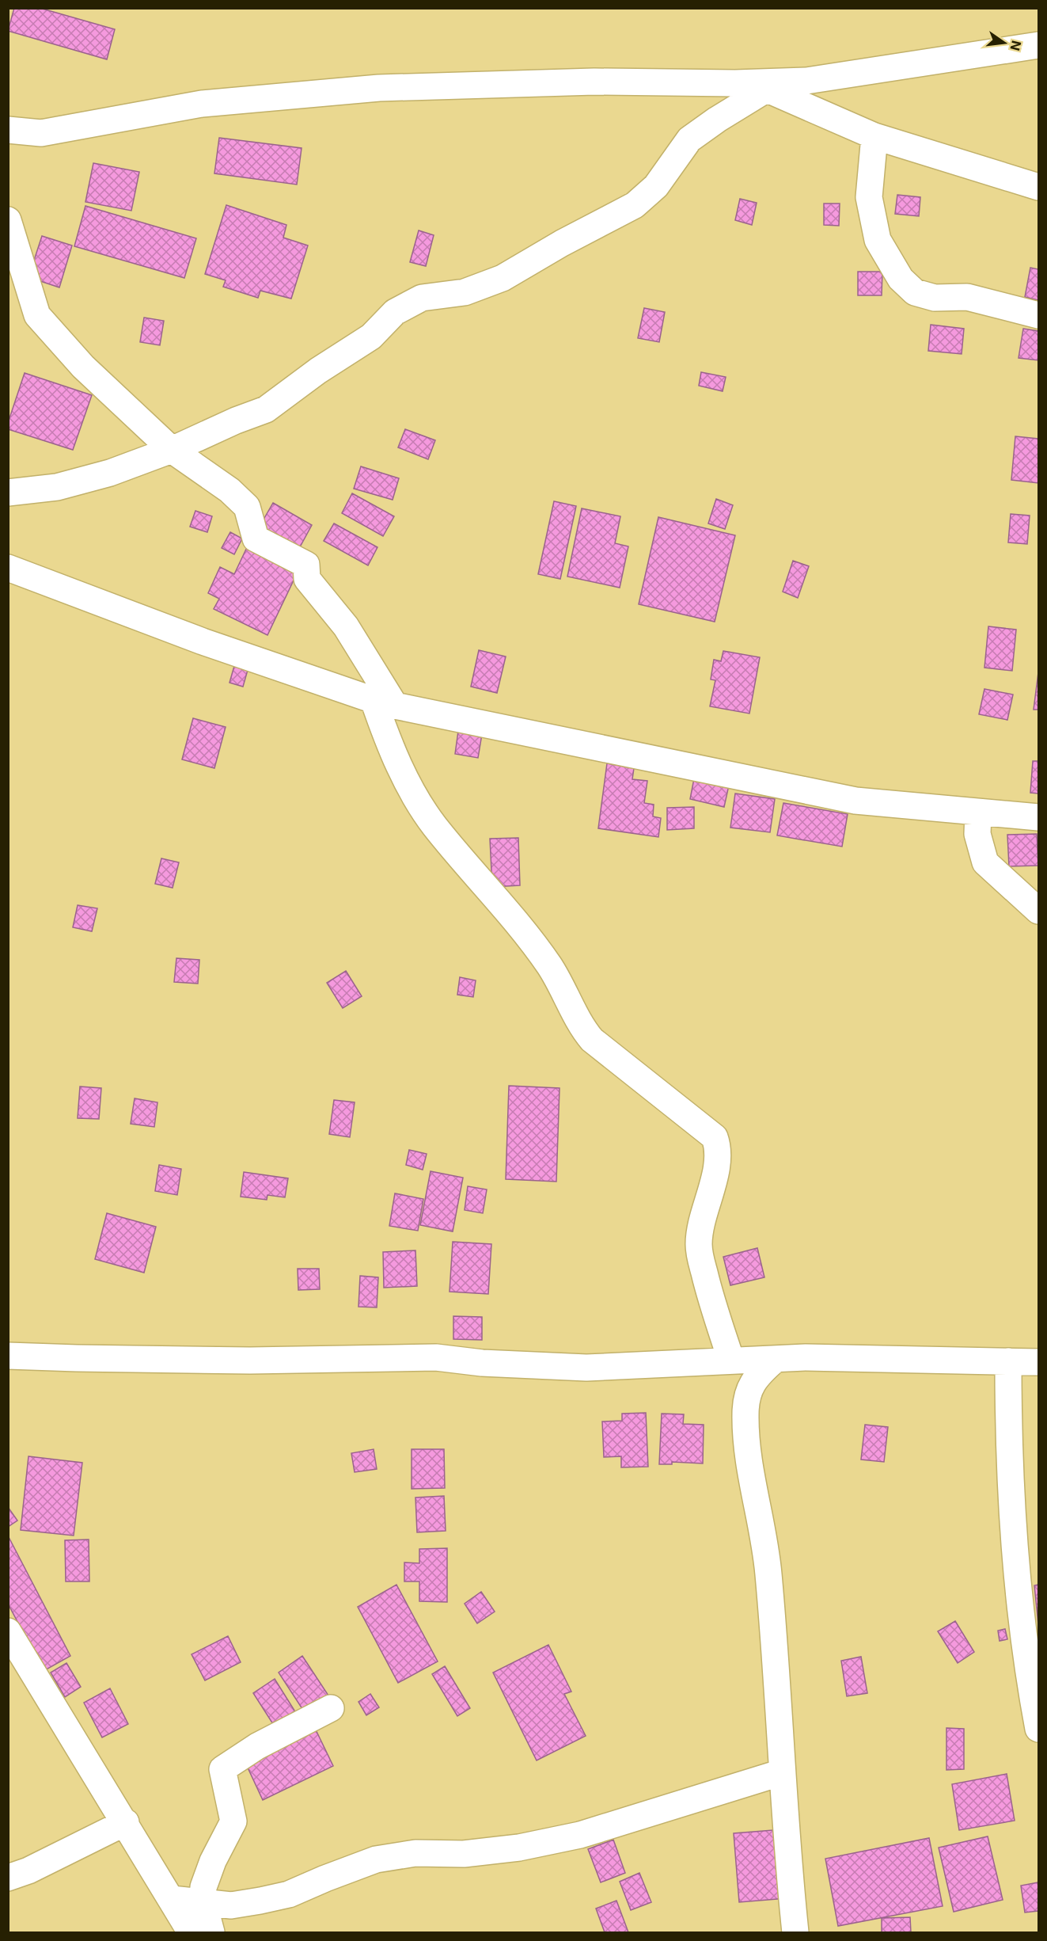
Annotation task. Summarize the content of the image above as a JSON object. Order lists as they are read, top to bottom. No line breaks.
{"north":"right"}
